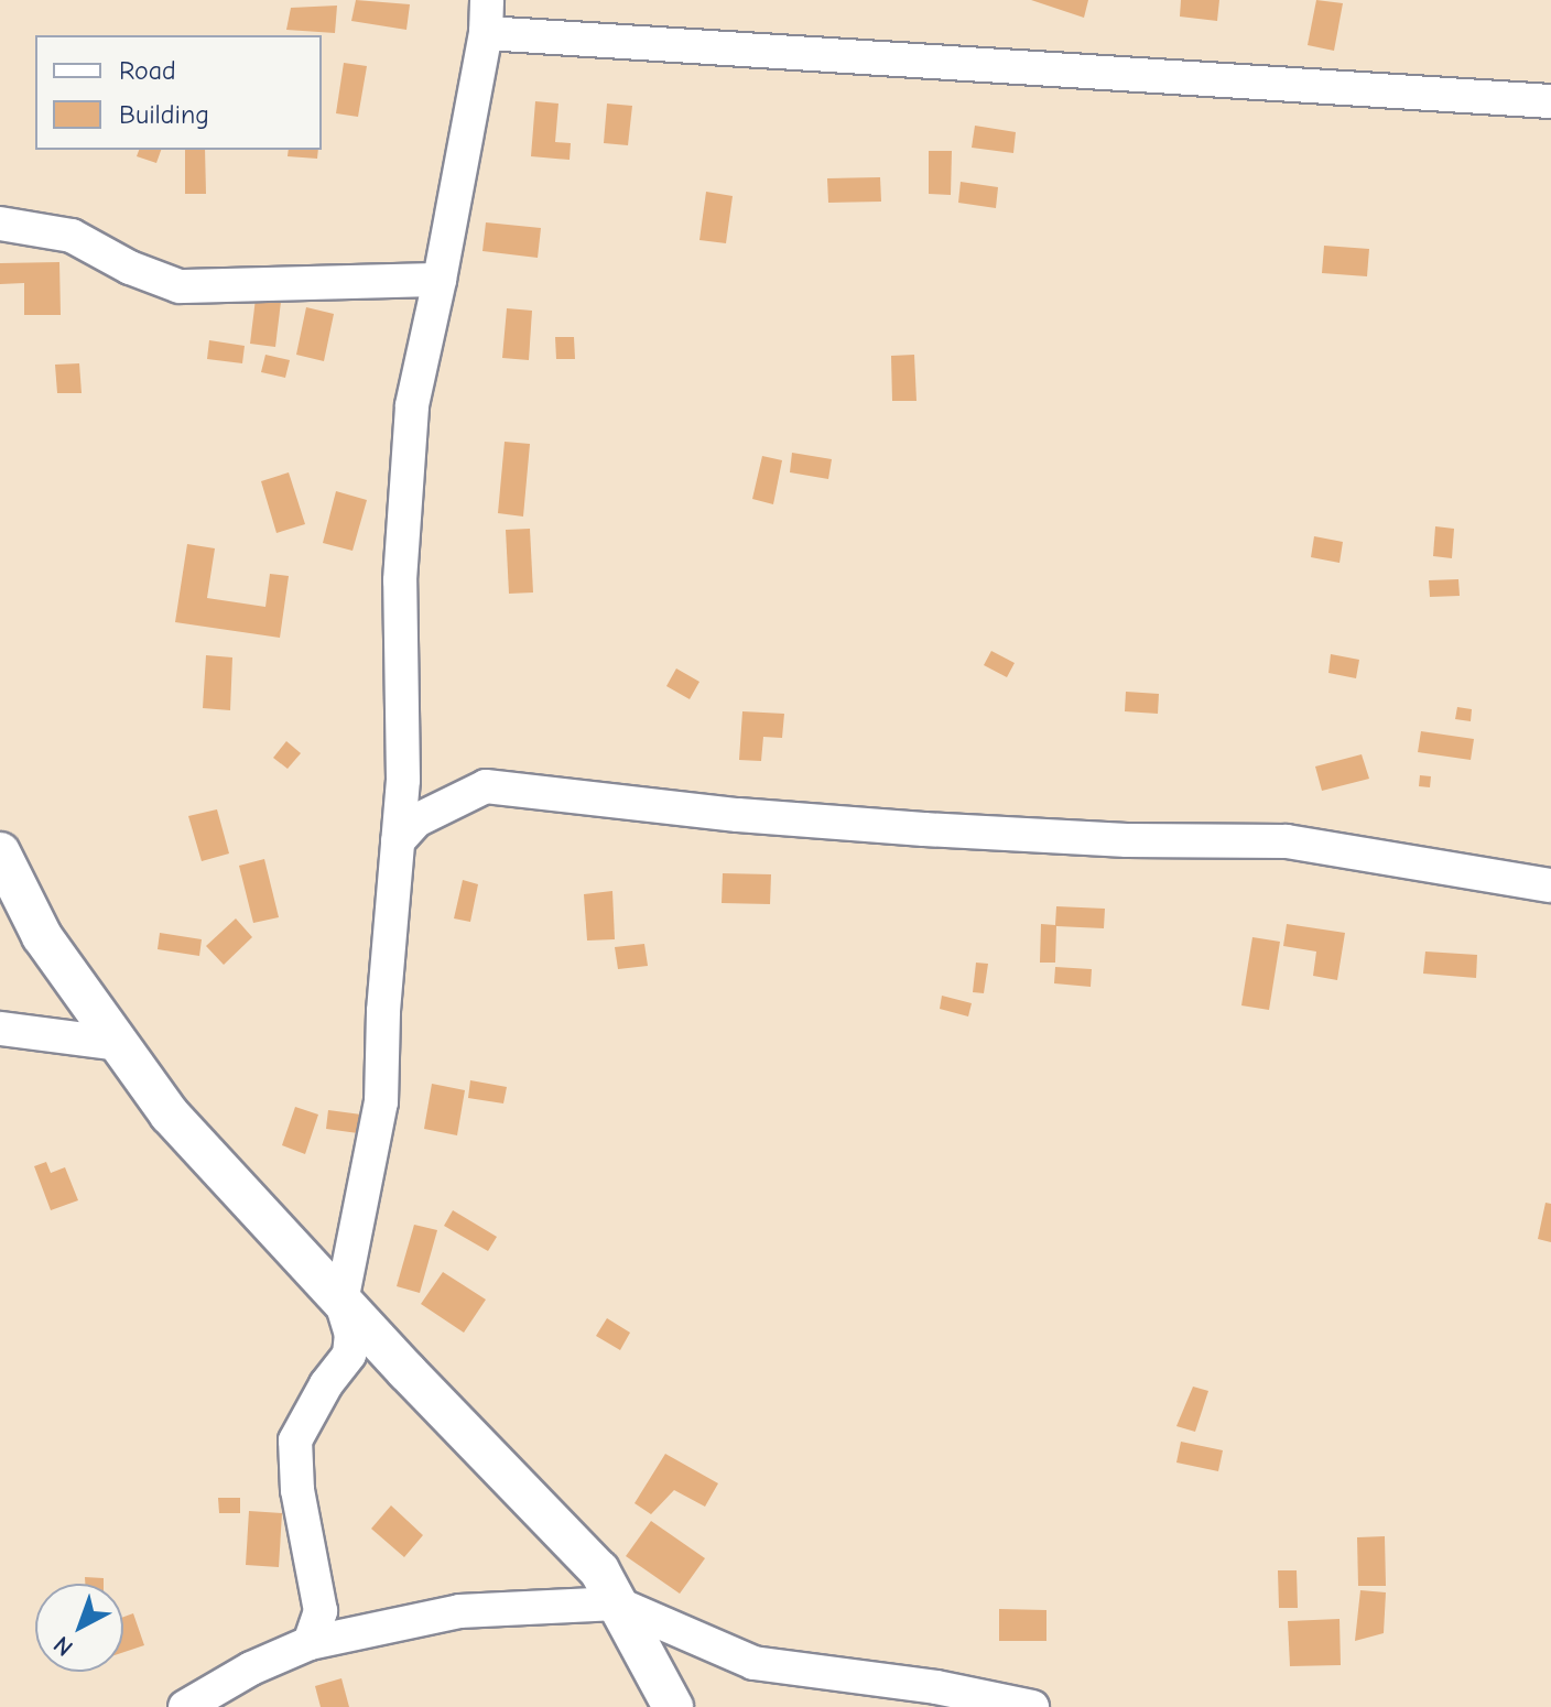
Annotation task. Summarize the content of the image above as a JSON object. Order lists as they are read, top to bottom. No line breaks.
{"legend":["Road","Building"],"north":"bottom left"}
